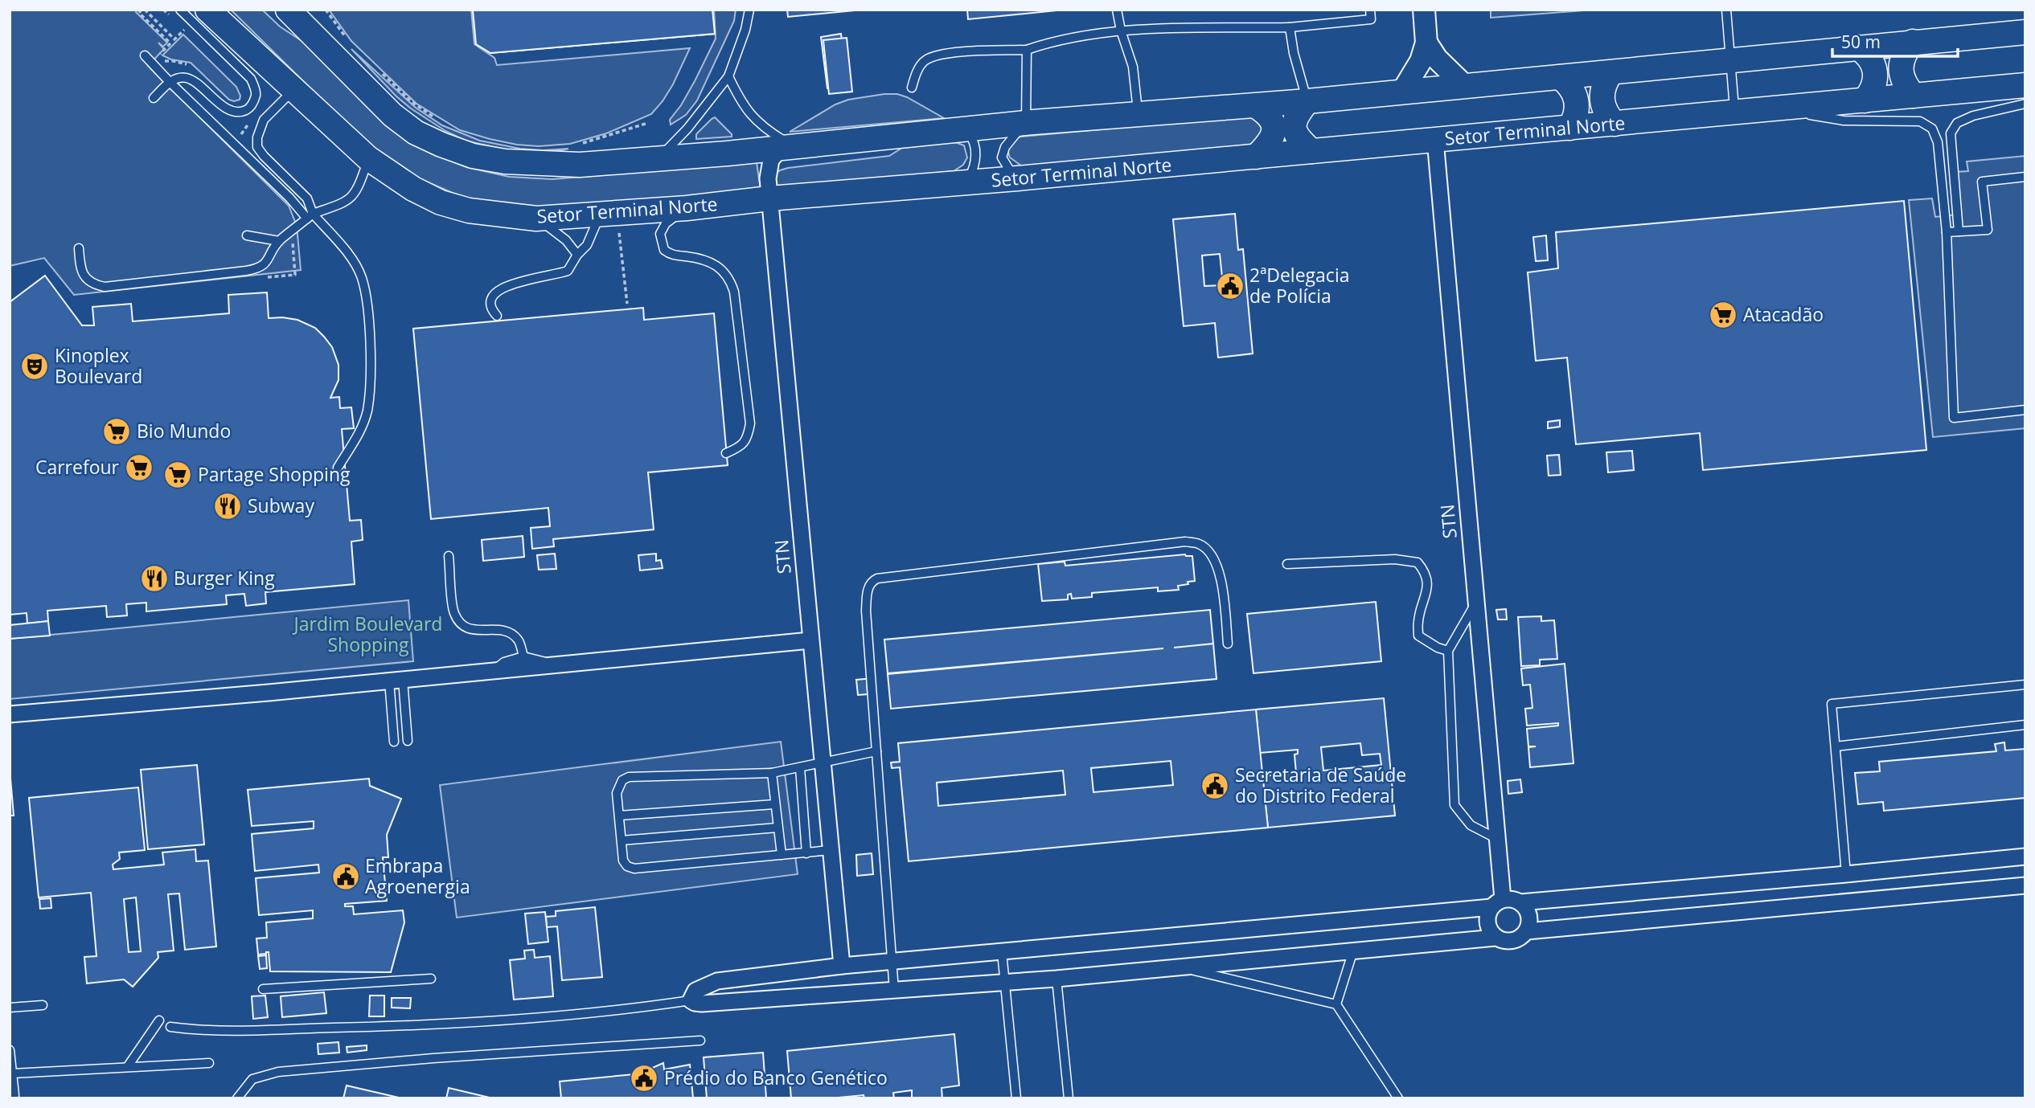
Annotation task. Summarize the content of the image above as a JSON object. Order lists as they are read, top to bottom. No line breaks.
{"streets":{"main road":["Setor Terminal Norte"],"street":["STN"]},"crossings":[["Setor Terminal Norte","STN"]],"parks":["Jardim Boulevard Shopping"],"places":{"public building":["2ªDelegacia de Polícia","Secretaria de Saúde do Distrito Federal","Embrapa Agroenergia","Prédio do Banco Genético"],"supermarket":["Atacadão","Bio Mundo","Carrefour","Partage Shopping"],"theatre":["Kinoplex Boulevard"],"restaurant":["Subway","Burger King"]},"scale_bar":"50 m"}
